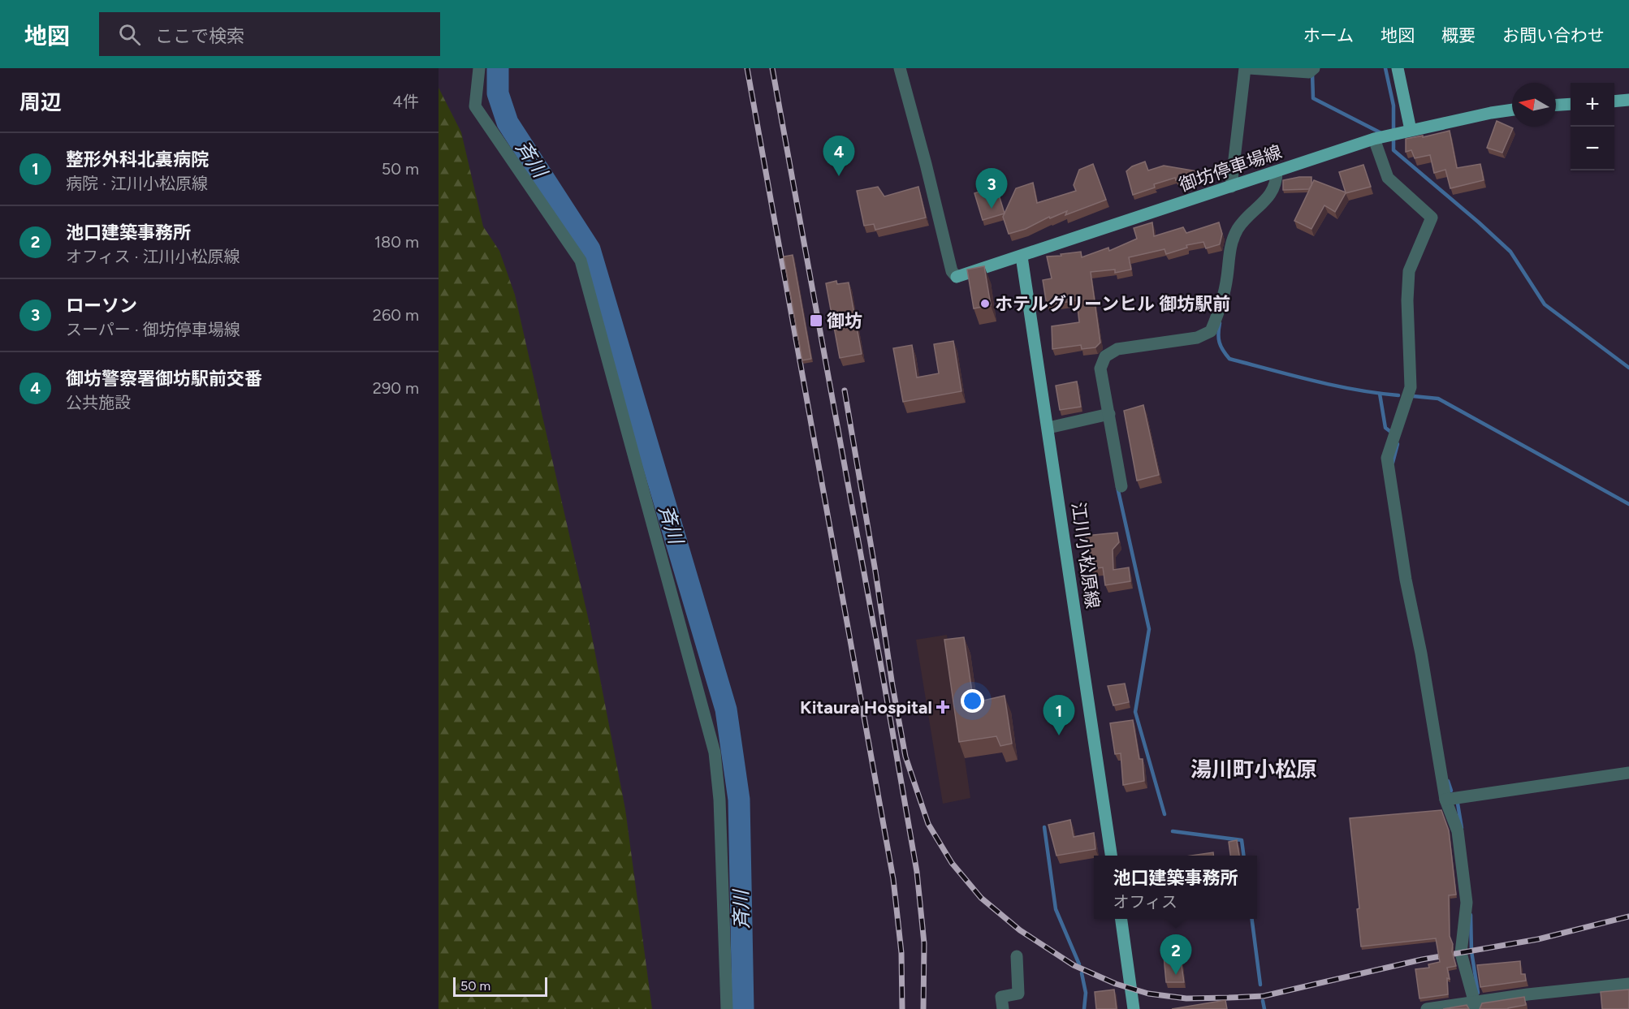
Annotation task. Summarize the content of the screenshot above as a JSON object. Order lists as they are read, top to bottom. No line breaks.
{"streets":{"main road":["御坊停車場線","江川小松原線"]},"crossings":[["御坊停車場線","江川小松原線"]],"districts":["湯川町小松原"],"water":["斉川"],"places":{"other":["ホテルグリーンヒル 御坊駅前"],"transit":["御坊"],"health":["Kitaura Hospital"]},"scale_bar":"50 m","north":"left","page":{"header":"地図","search":"ここで検索","nav":["ホーム","地図","概要","お問い合わせ"],"heading":["周辺","4件"],"map_buttons":["+","−"],"list":[{"mark":"1","name":"整形外科北裏病院","note":"病院 · 江川小松原線","value":"50 m"},{"mark":"2","name":"池口建築事務所","note":"オフィス · 江川小松原線","value":"180 m"},{"mark":"3","name":"ローソン","note":"スーパー · 御坊停車場線","value":"260 m"},{"mark":"4","name":"御坊警察署御坊駅前交番","note":"公共施設","value":"290 m"}],"pins":["4","3","1","2"],"popup":["池口建築事務所","オフィス"],"scale":"50 m"}}
